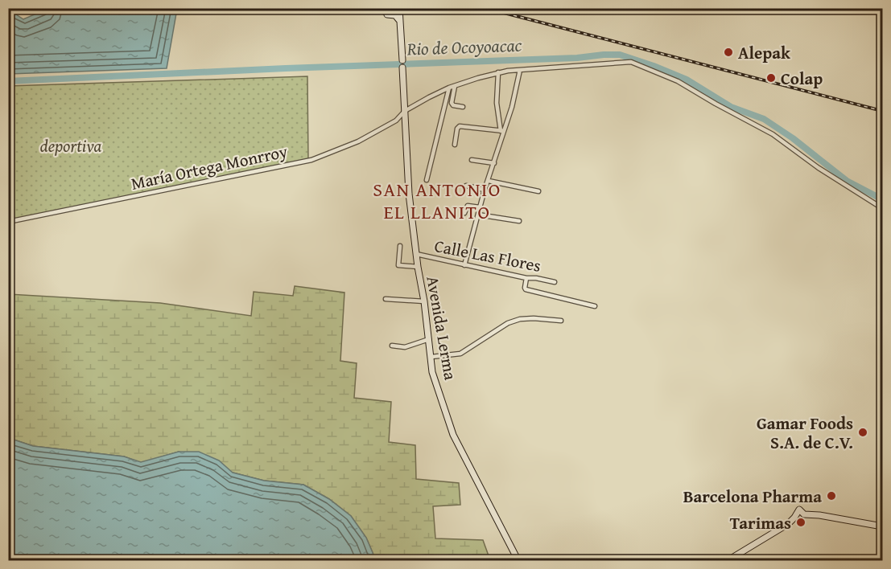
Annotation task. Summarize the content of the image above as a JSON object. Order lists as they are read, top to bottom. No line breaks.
{"streets":{"street":["María Ortega Monrroy","Calle Las Flores","Avenida Lerma"]},"crossings":[["María Ortega Monrroy","Avenida Lerma"],["Calle Las Flores","Avenida Lerma"]],"districts":["SAN ANTONIO EL LLANITO"],"water":["Rio de Ocoyoacac"],"parks":["deportiva"],"places":["Alepak","Colap","Gamar Foods S.A. de C.V.","Barcelona Pharma","Tarimas"]}
